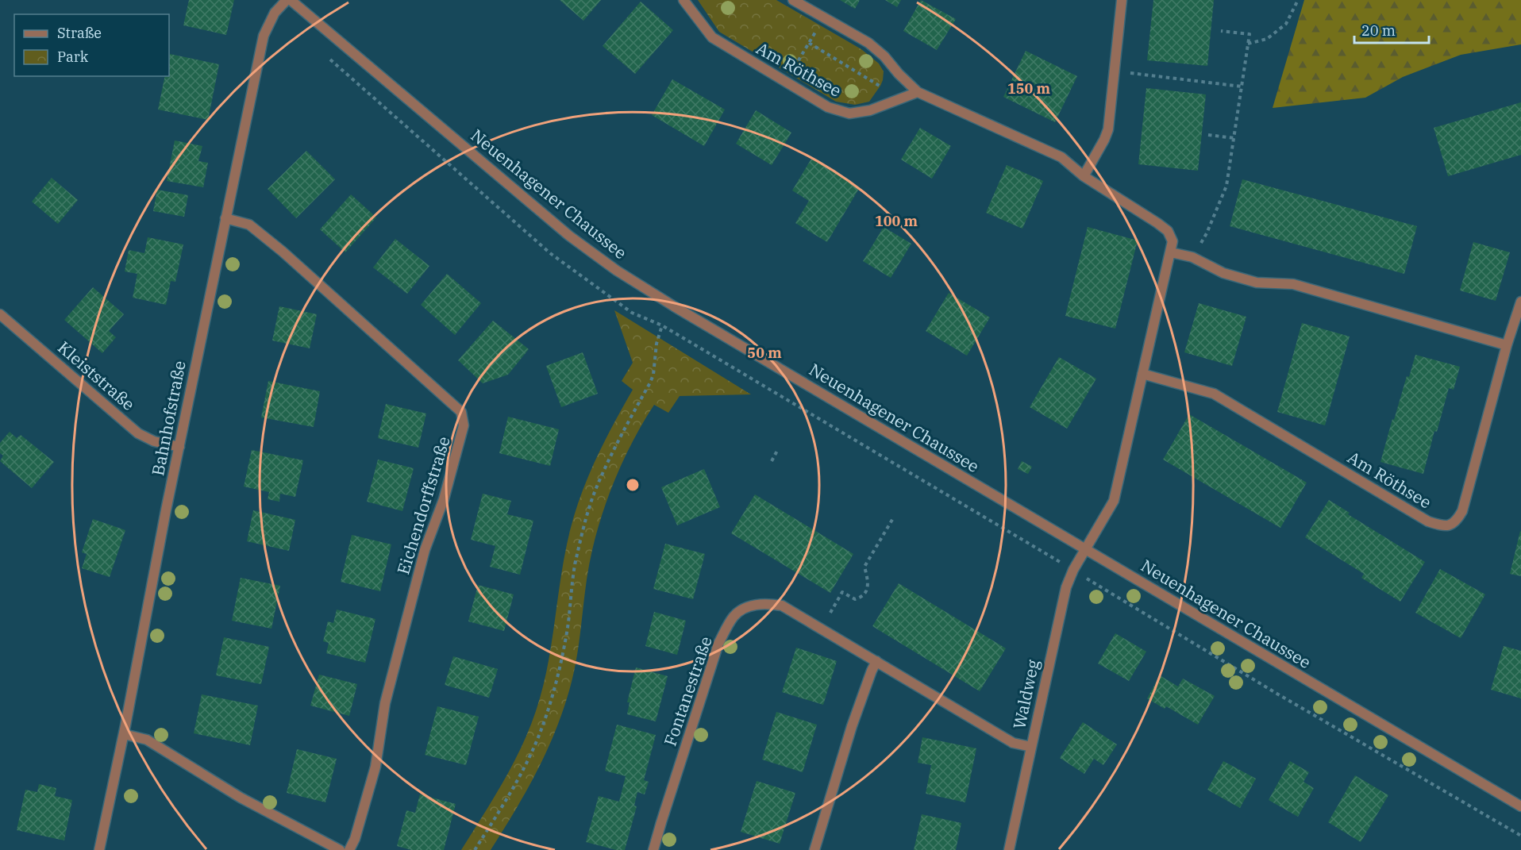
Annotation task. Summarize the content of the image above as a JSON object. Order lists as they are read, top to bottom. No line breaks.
{"streets":{"street":["Am Röthsee","Neuenhagener Chaussee","Kleiststraße","Bahnhofstraße","Eichendorffstraße","Fontanestraße","Waldweg"]},"crossings":[["Neuenhagener Chaussee","Waldweg"],["Kleiststraße","Bahnhofstraße"],["Bahnhofstraße","Eichendorffstraße"],["Fontanestraße","Waldweg"]],"legend":["Straße","Park"],"scale_bar":"20 m","rings":["150 m","100 m","50 m"]}
